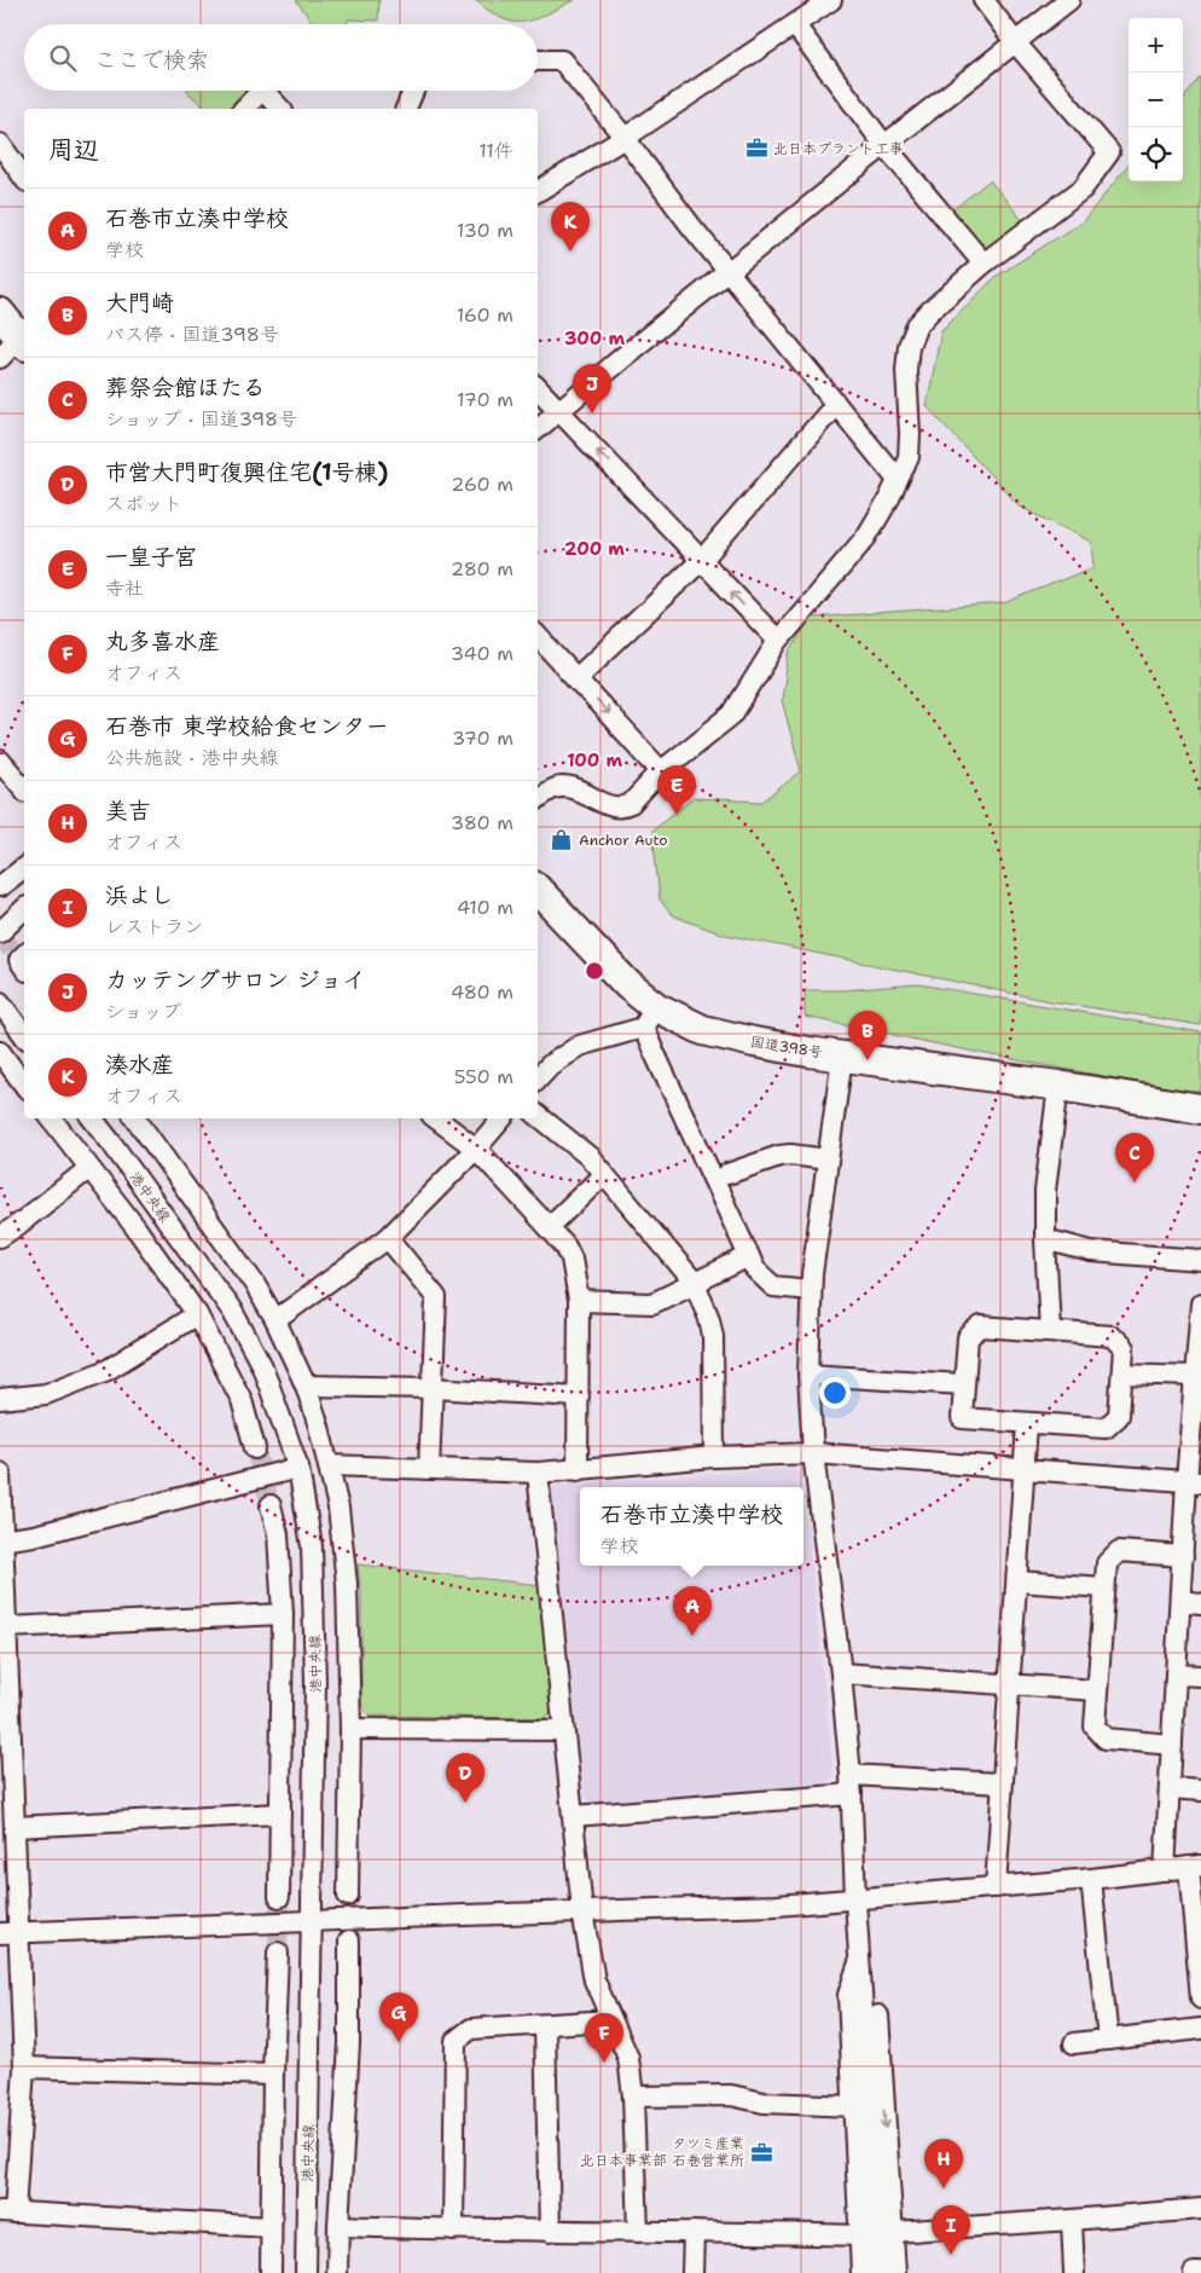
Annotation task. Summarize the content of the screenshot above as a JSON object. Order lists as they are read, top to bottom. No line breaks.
{"streets":{"highway":["国道398号"],"street":["港中央線"]},"places":{"office":["北日本プラント工事","タツミ産業 北日本事業部 石巻営業所"],"shop":["Anchor Auto"]},"page":{"map_buttons":["+","−"],"search":"ここで検索","heading":["周辺","11件"],"list":[{"mark":"A","name":"石巻市立湊中学校","note":"学校","value":"130 m"},{"mark":"B","name":"大門崎","note":"バス停 · 国道398号","value":"160 m"},{"mark":"C","name":"葬祭会館ほたる","note":"ショップ · 国道398号","value":"170 m"},{"mark":"D","name":"市営大門町復興住宅(1号棟)","note":"スポット","value":"260 m"},{"mark":"E","name":"一皇子宮","note":"寺社","value":"280 m"},{"mark":"F","name":"丸多喜水産","note":"オフィス","value":"340 m"},{"mark":"G","name":"石巻市 東学校給食センター","note":"公共施設 · 港中央線","value":"370 m"},{"mark":"H","name":"美吉","note":"オフィス","value":"380 m"},{"mark":"I","name":"浜よし","note":"レストラン","value":"410 m"},{"mark":"J","name":"カッテングサロン ジョイ","note":"ショップ","value":"480 m"},{"mark":"K","name":"湊水産","note":"オフィス","value":"550 m"}],"pins":["K","J","E","B","C","A","D","G","F","H","I"],"popup":["石巻市立湊中学校","学校"]},"rings":["300 m","200 m","100 m"]}
